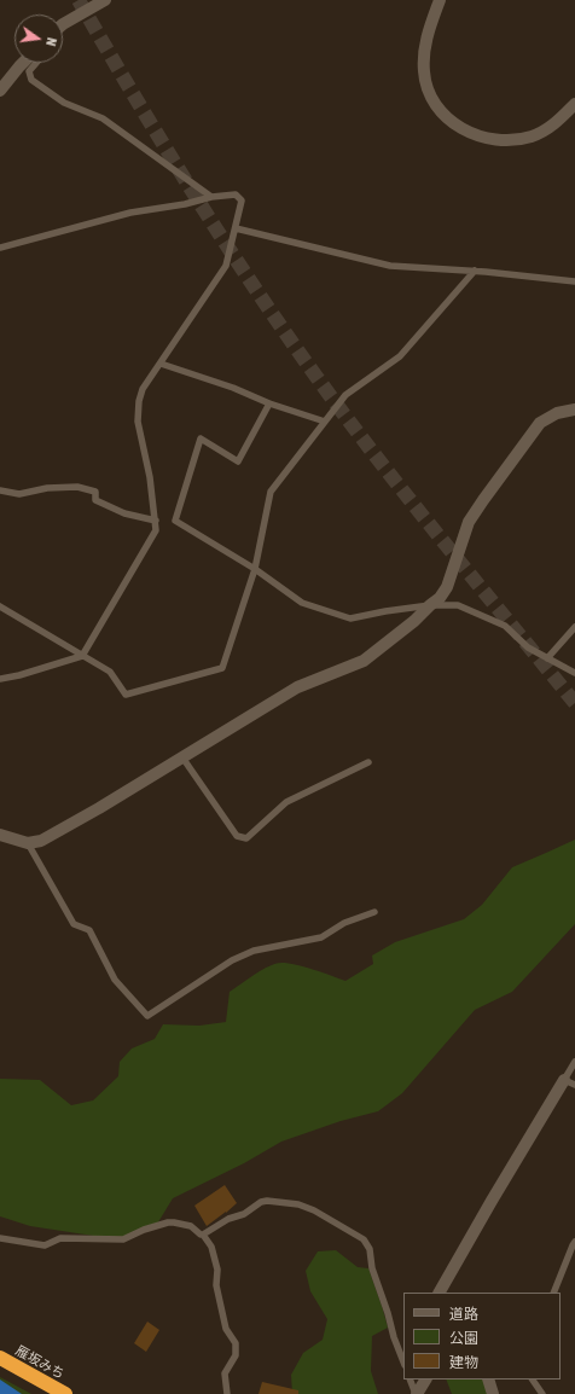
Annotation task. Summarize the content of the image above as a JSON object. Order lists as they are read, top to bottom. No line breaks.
{"streets":{"highway":["雁坂みち"]},"legend":["道路","公園","建物"],"north":"right"}
